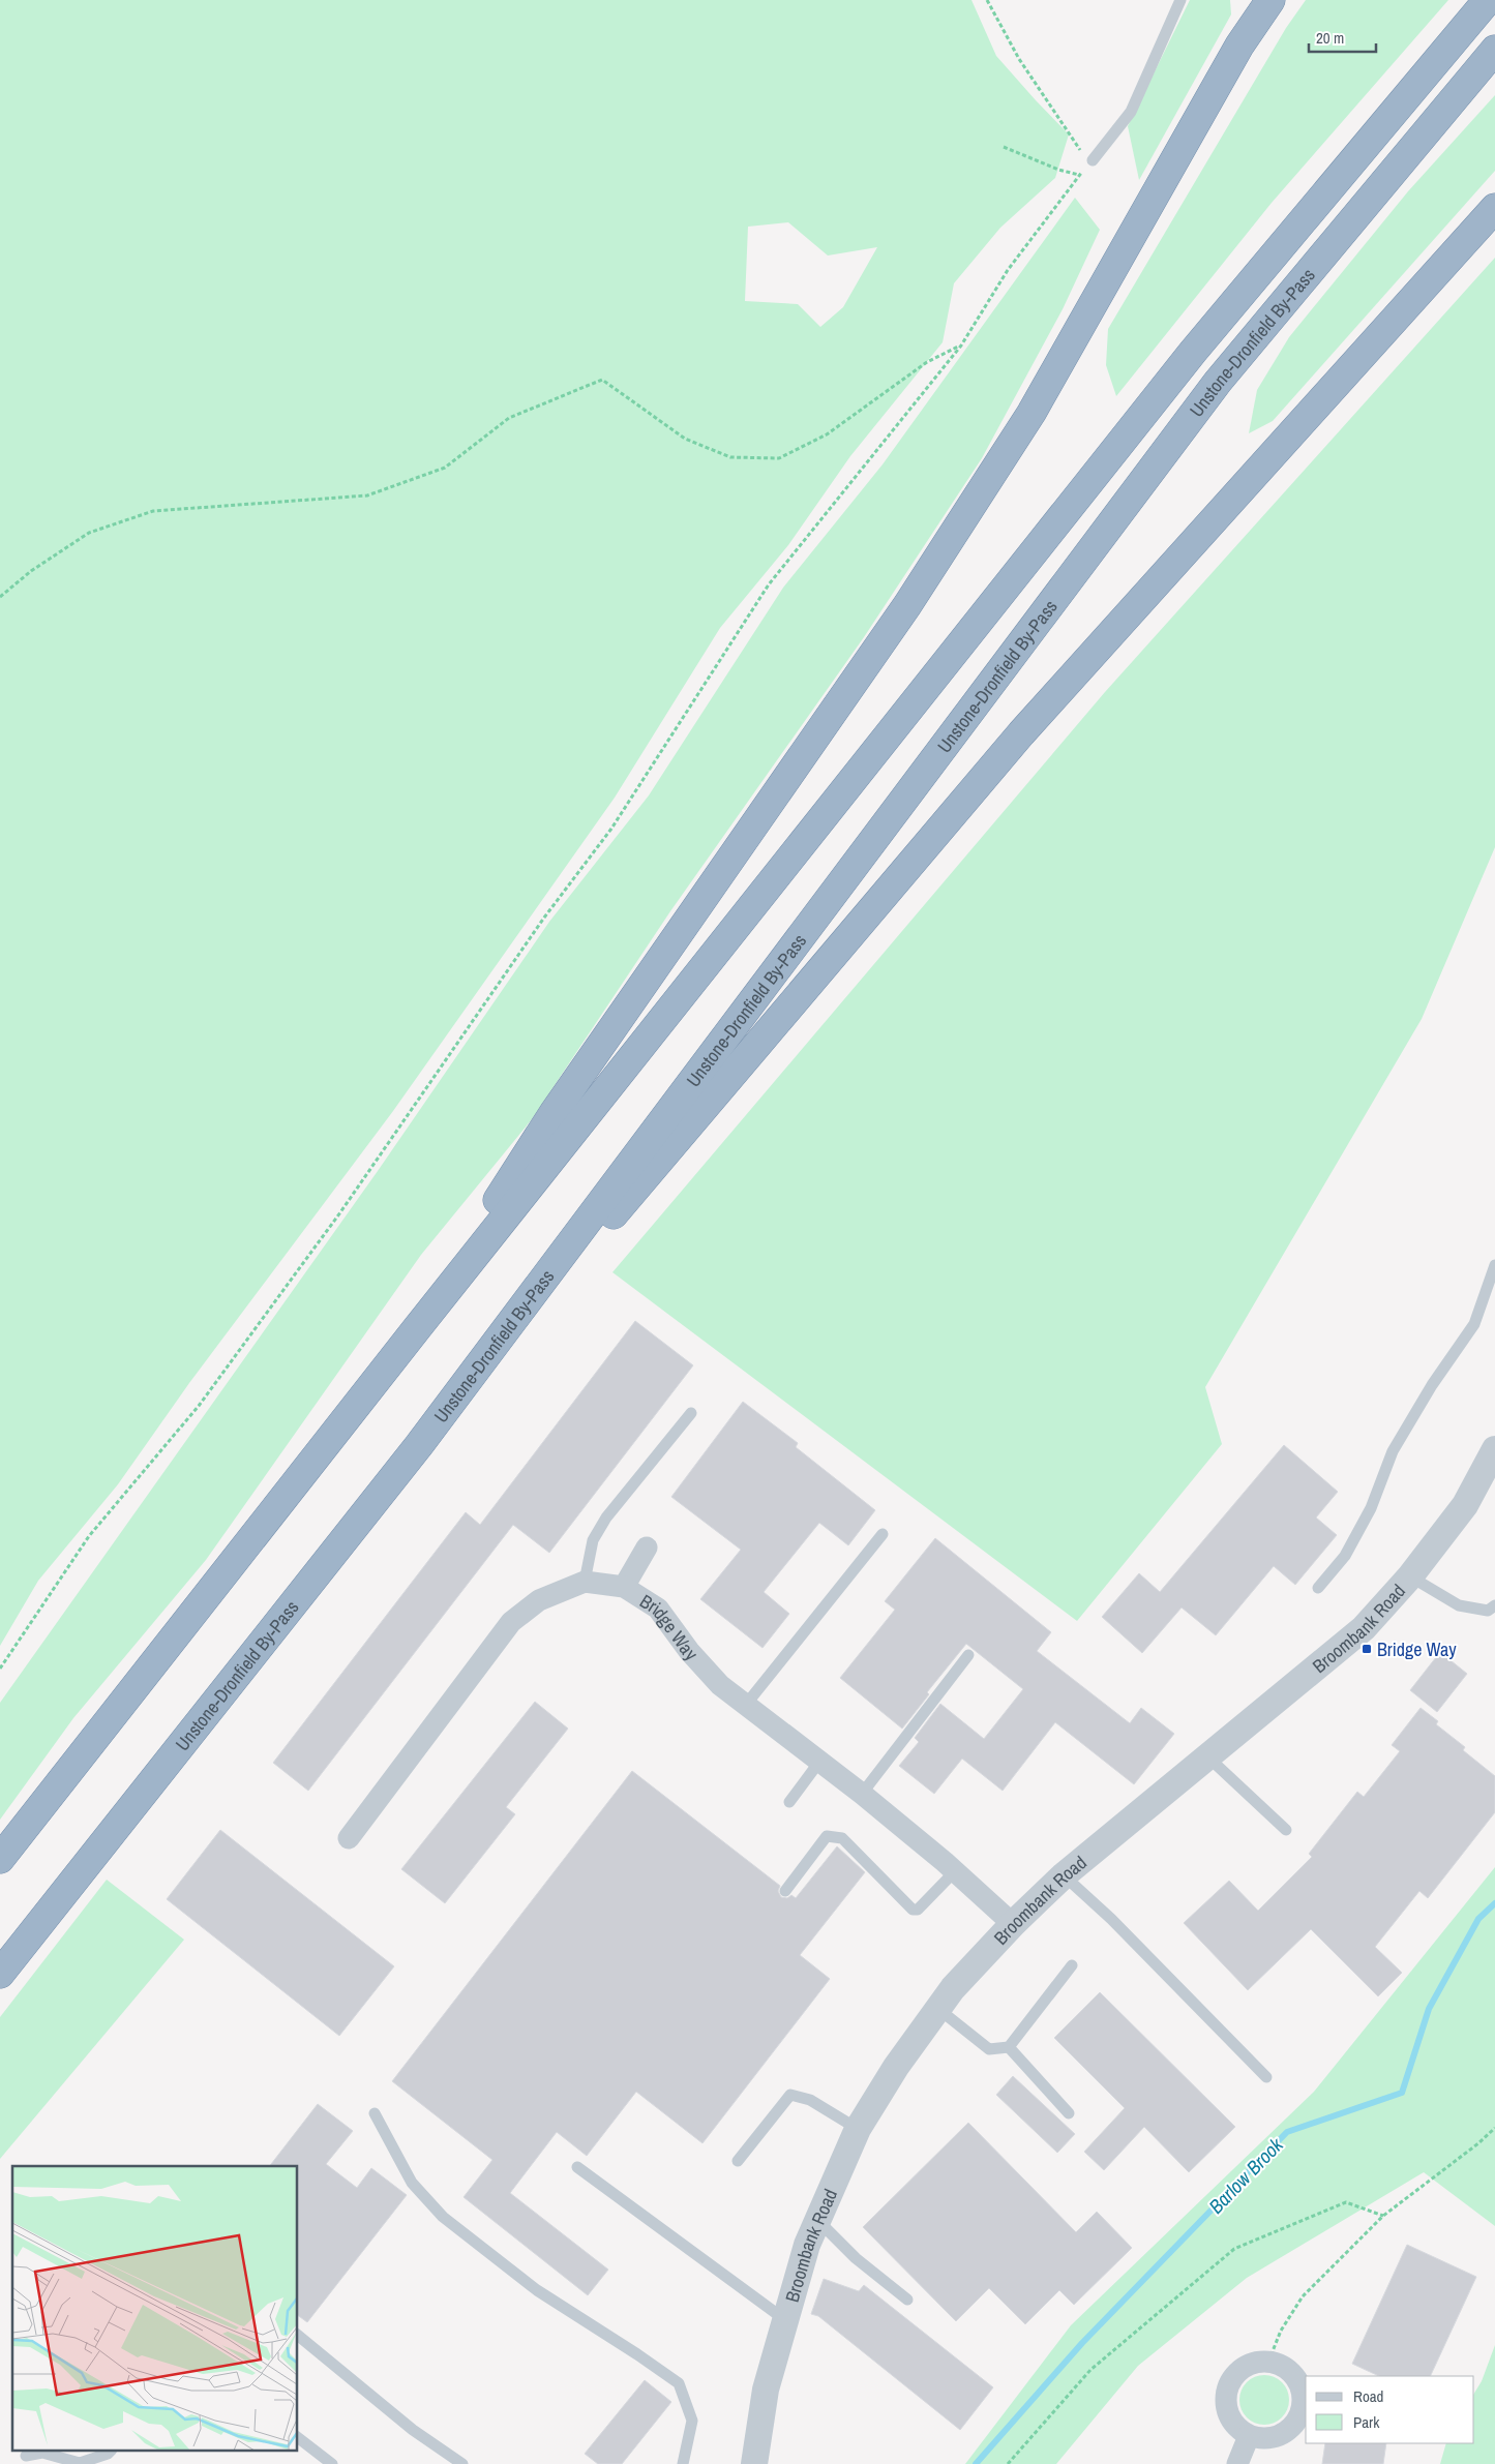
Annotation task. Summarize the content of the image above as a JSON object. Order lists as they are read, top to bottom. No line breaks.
{"streets":{"highway":["Unstone-Dronfield By-Pass"],"street":["Broombank Road","Bridge Way"]},"crossings":[["Broombank Road","Bridge Way"]],"water":["Barlow Brook"],"places":{"transit":["Bridge Way"]},"legend":["Road","Park"],"scale_bar":"20 m"}
